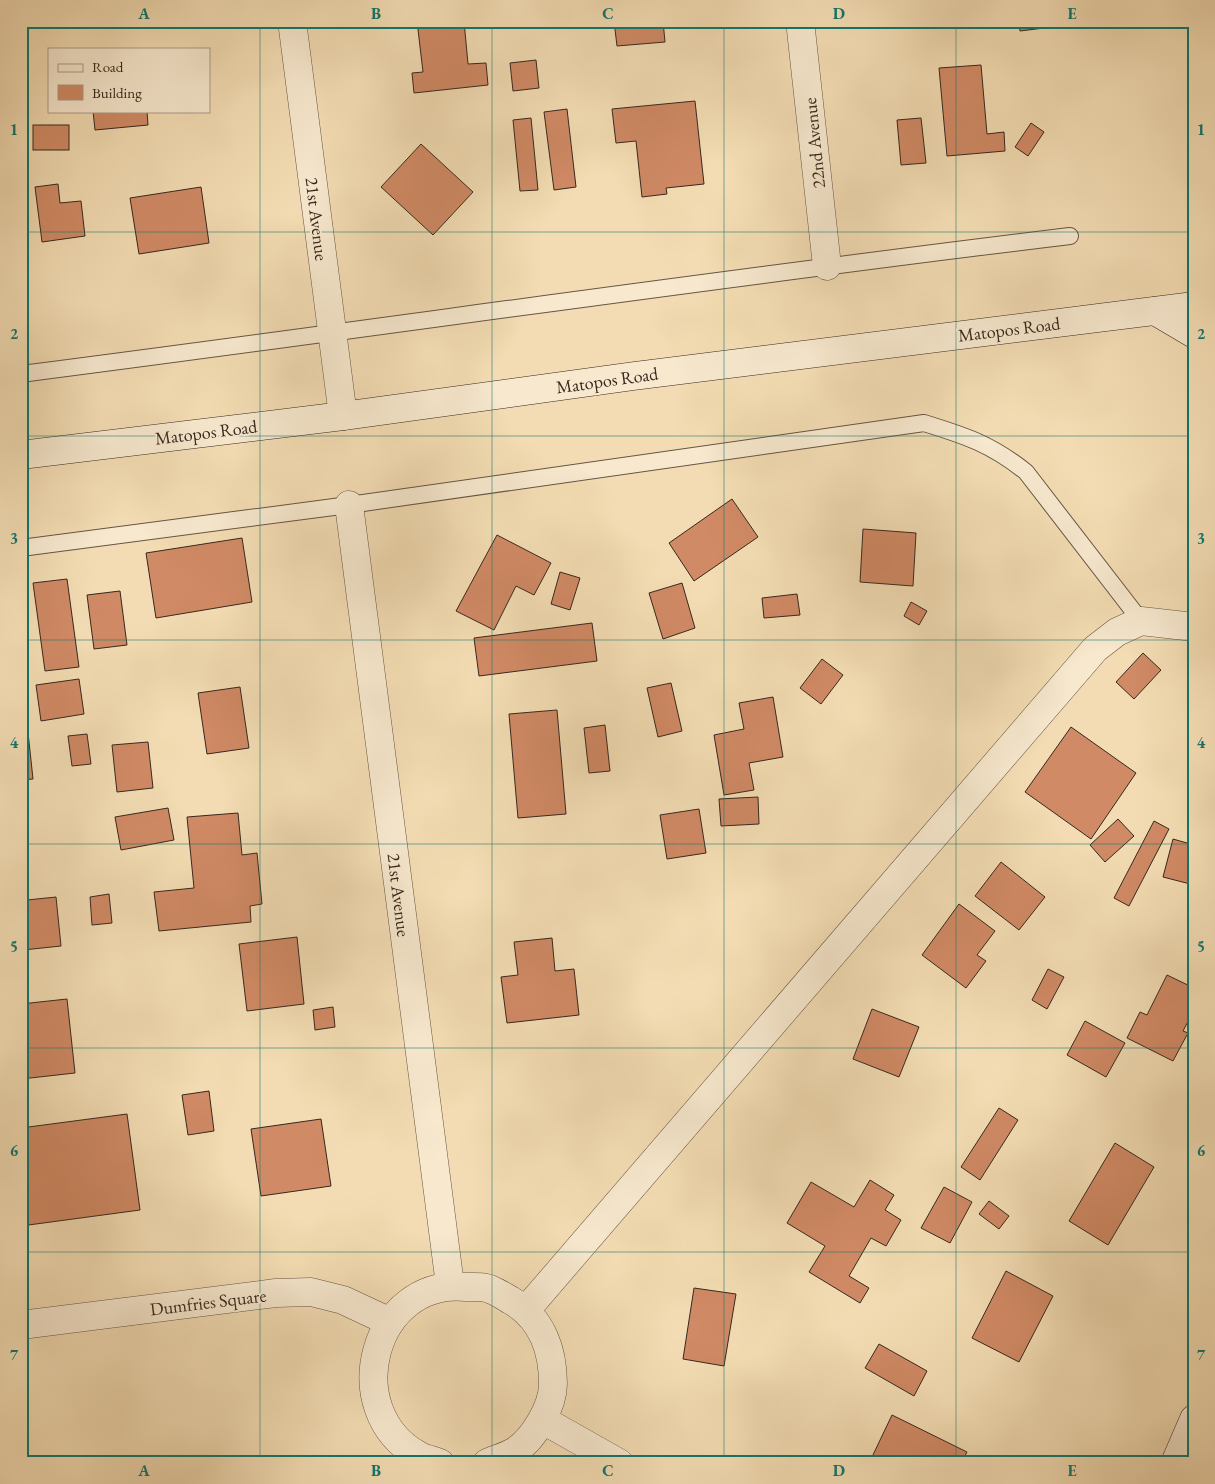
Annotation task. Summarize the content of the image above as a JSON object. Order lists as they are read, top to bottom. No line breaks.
{"streets":{"street":["22nd Avenue","21st Avenue","Matopos Road","Dumfries Square"]},"crossings":[["21st Avenue","Matopos Road"]],"legend":["Road","Building"],"grid":{"columns":["A","B","C","D","E"],"rows":["1","2","3","4","5","6","7"]}}
